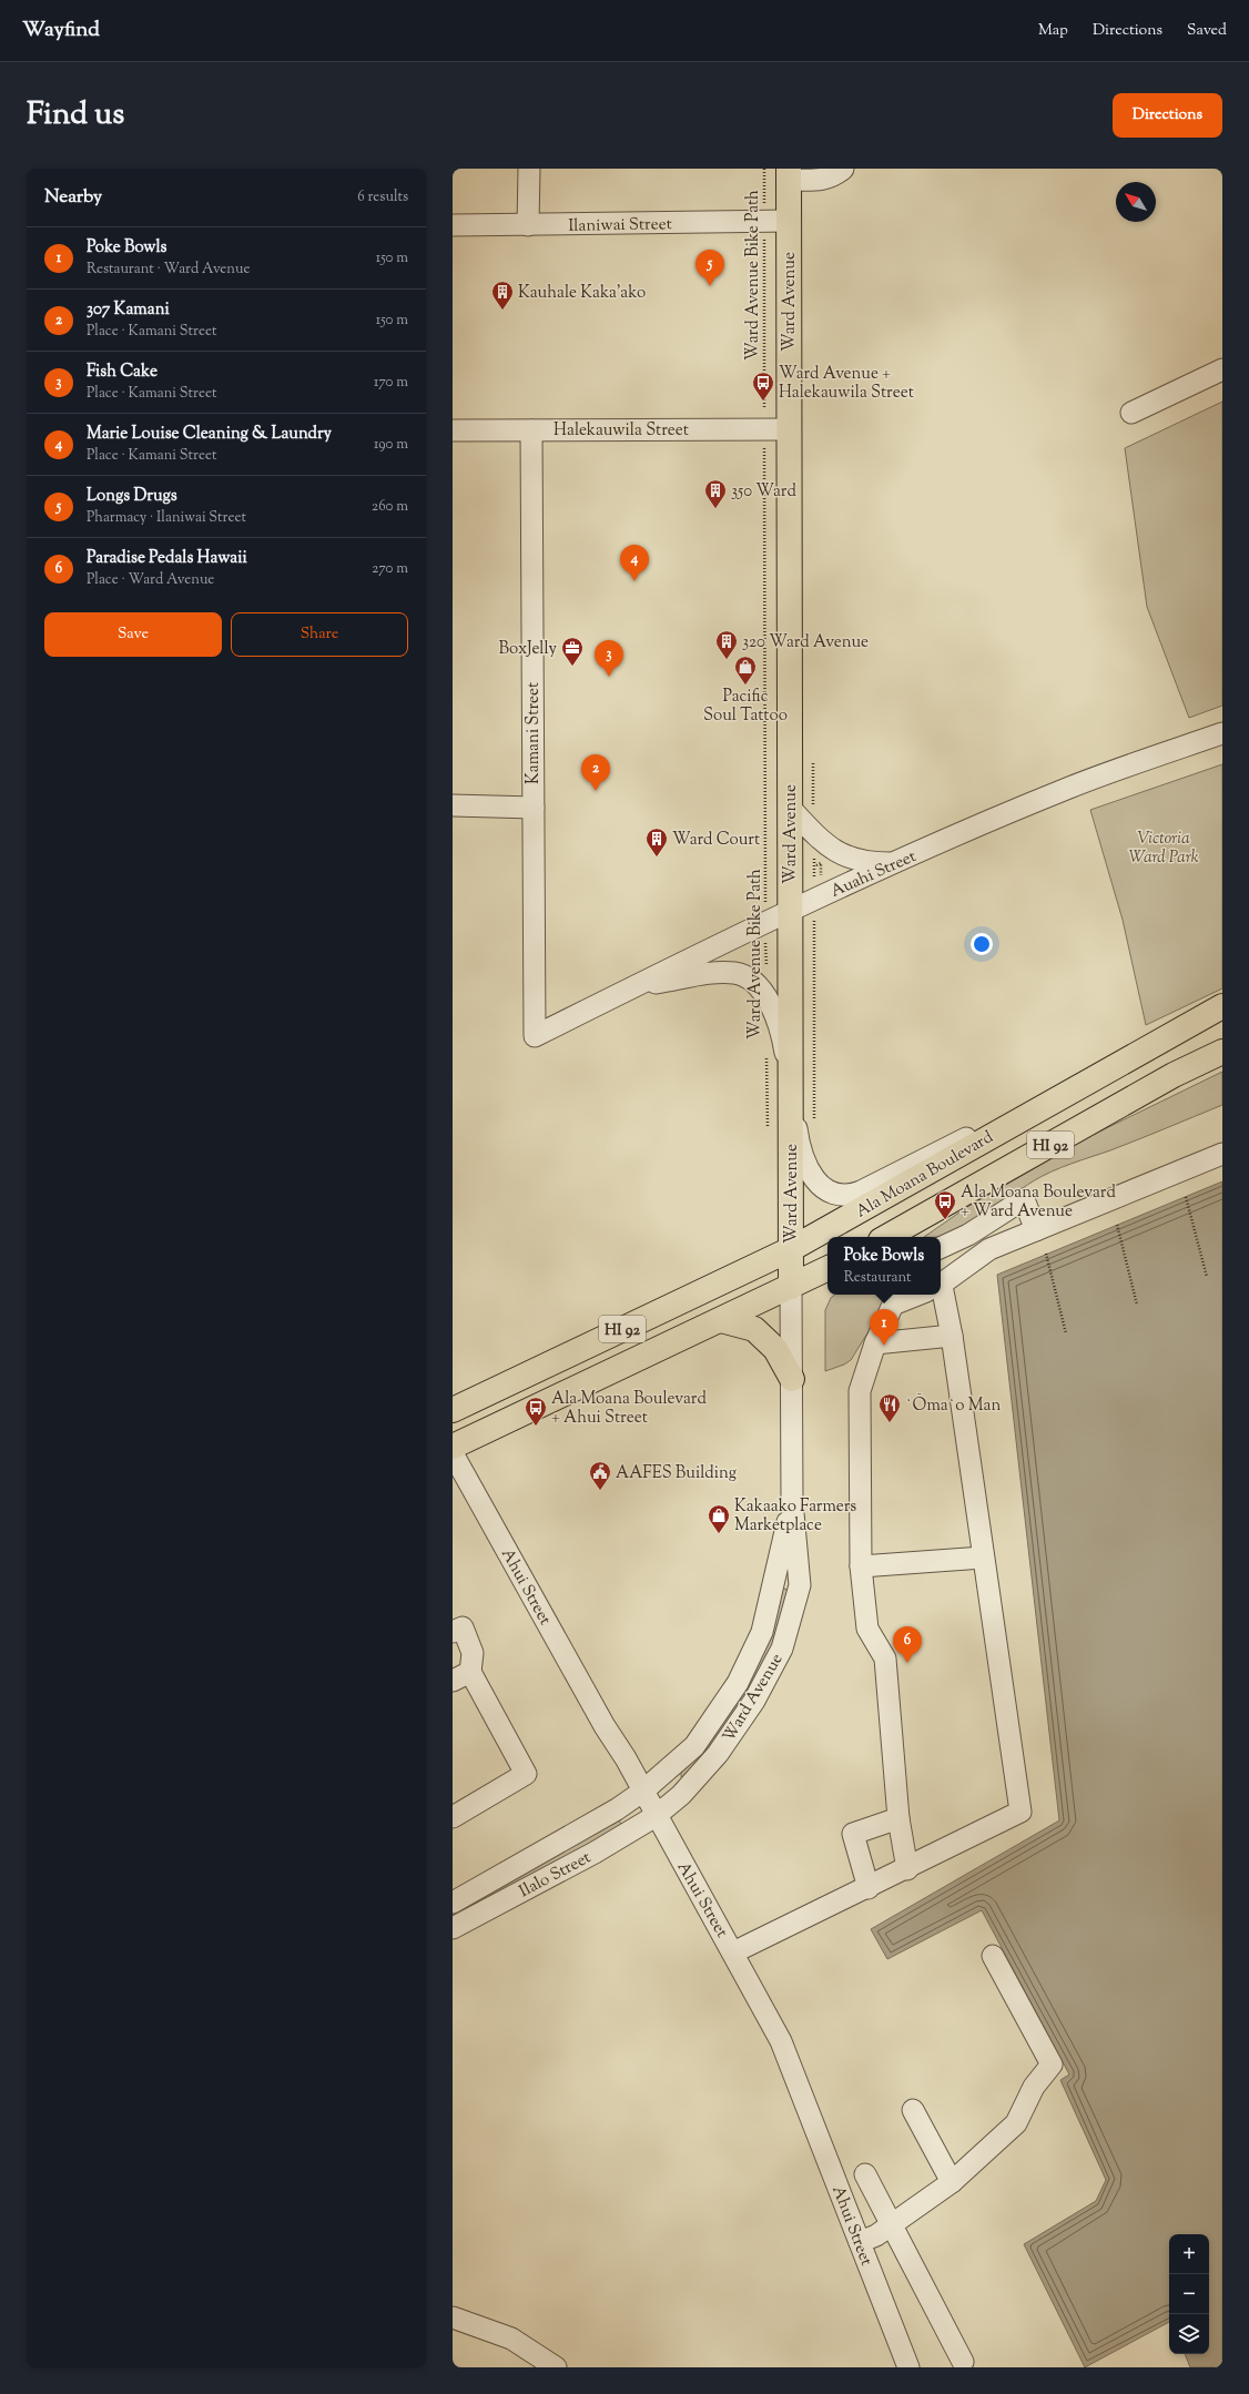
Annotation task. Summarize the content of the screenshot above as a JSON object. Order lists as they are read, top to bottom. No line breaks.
{"streets":{"main road":["Ward Avenue","HI 92","Ala Moana Boulevard"],"street":["Ilaniwai Street","Halekauwila Street","Kamani Street","Auahi Street","Ahui Street","Ilalo Street"],"path":["Ward Avenue Bike Path"]},"crossings":[["Ilaniwai Street","Ward Avenue Bike Path"],["Ilaniwai Street","Ward Avenue"],["Ward Avenue Bike Path","Halekauwila Street"],["Ward Avenue Bike Path","Auahi Street"],["Ward Avenue","Halekauwila Street"],["Ward Avenue","Auahi Street"],["Ward Avenue","HI 92"],["Ward Avenue","Ala Moana Boulevard"],["Ward Avenue","Ahui Street"],["Ward Avenue","Ilalo Street"],["Halekauwila Street","Kamani Street"],["Kamani Street","Auahi Street"],["Ahui Street","Ilalo Street"]],"parks":["Victoria Ward Park"],"places":{"building":["Kauhale Kaka'ako","350 Ward","320 Ward Avenue","Ward Court"],"bus stop":["Ward Avenue + Halekauwila Street","Ala Moana Boulevard + Ward Avenue","Ala Moana Boulevard + Ahui Street"],"office":["BoxJelly"],"shop":["Pacific Soul Tattoo","Kakaako Farmers Marketplace"],"restaurant":["ʻŌmaʻo Man"],"public building":["AAFES Building"]},"north":"top left","page":{"header":"Wayfind","nav":["Map","Directions","Saved"],"title":"Find us","buttons":["Directions",["Save","Share"]],"heading":["Nearby","6 results"],"list":[{"mark":"1","name":"Poke Bowls","note":"Restaurant · Ward Avenue","value":"150 m"},{"mark":"2","name":"307 Kamani","note":"Place · Kamani Street","value":"150 m"},{"mark":"3","name":"Fish Cake","note":"Place · Kamani Street","value":"170 m"},{"mark":"4","name":"Marie Louise Cleaning & Laundry","note":"Place · Kamani Street","value":"190 m"},{"mark":"5","name":"Longs Drugs","note":"Pharmacy · Ilaniwai Street","value":"260 m"},{"mark":"6","name":"Paradise Pedals Hawaii","note":"Place · Ward Avenue","value":"270 m"}],"pins":["5","4","3","2","1","6"],"popup":["Poke Bowls","Restaurant"],"map_buttons":["+","−"]}}
